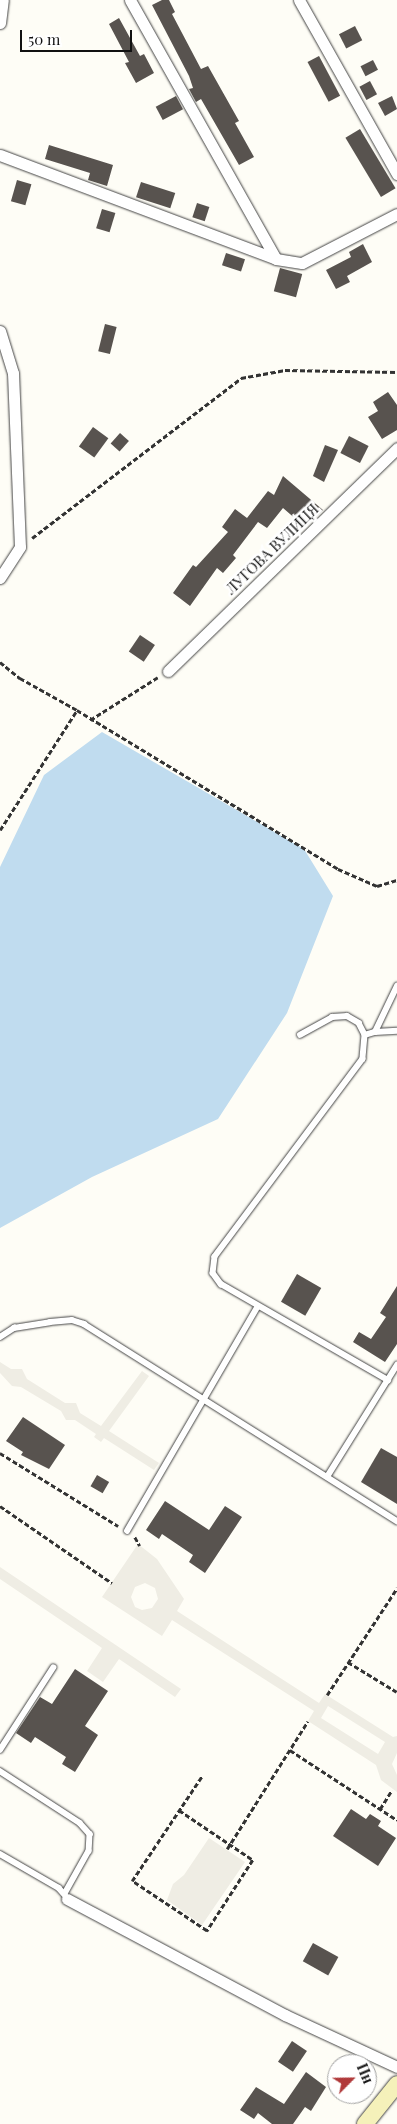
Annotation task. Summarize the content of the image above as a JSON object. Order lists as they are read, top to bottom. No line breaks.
{"streets":{"street":["ЛУГОВА ВУЛИЦЯ"]},"scale_bar":"50 m","north":"top right"}
